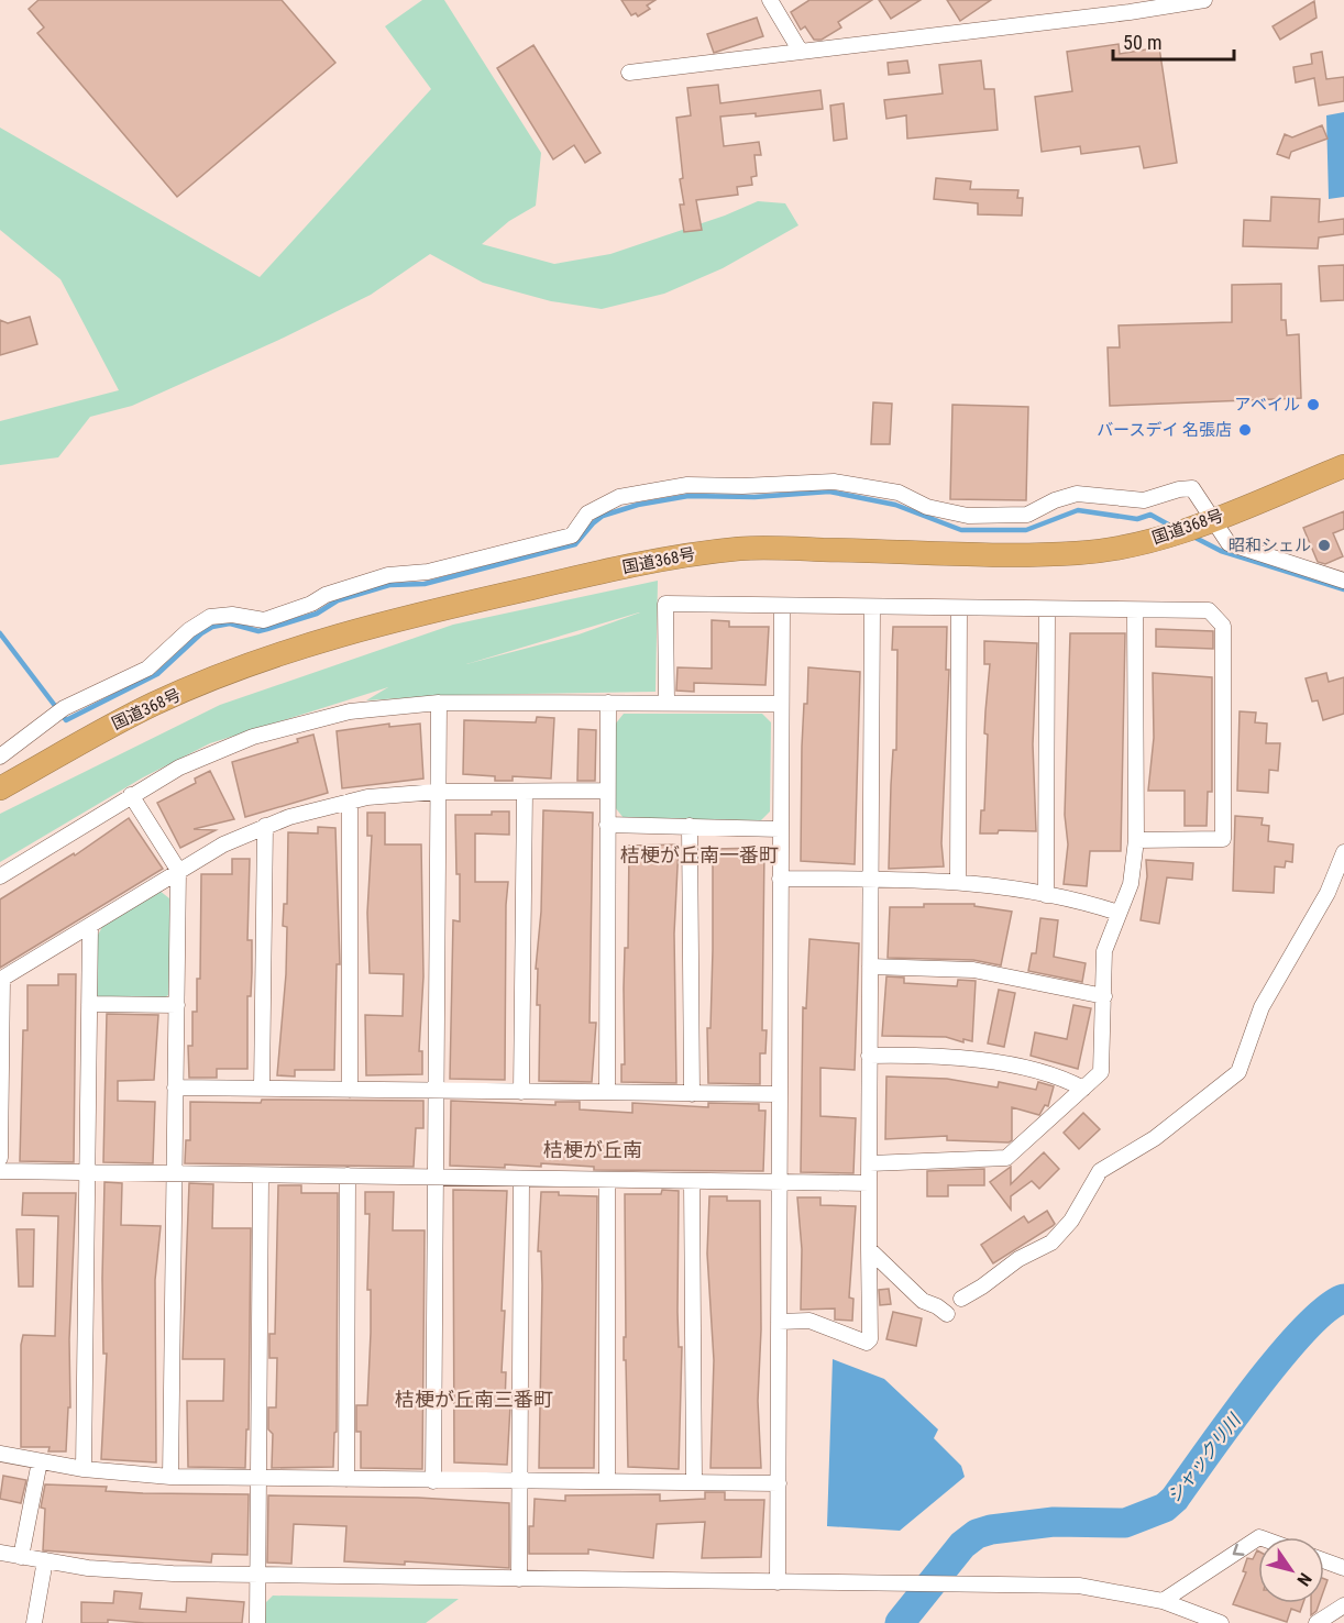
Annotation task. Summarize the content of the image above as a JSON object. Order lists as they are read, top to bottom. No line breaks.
{"streets":{"highway":["国道368号"]},"districts":["桔梗が丘南一番町","桔梗が丘南","桔梗が丘南三番町"],"water":["シャックリ川"],"places":["アベイル","バースデイ 名張店","昭和シェル"],"scale_bar":"50 m","north":"bottom right"}
